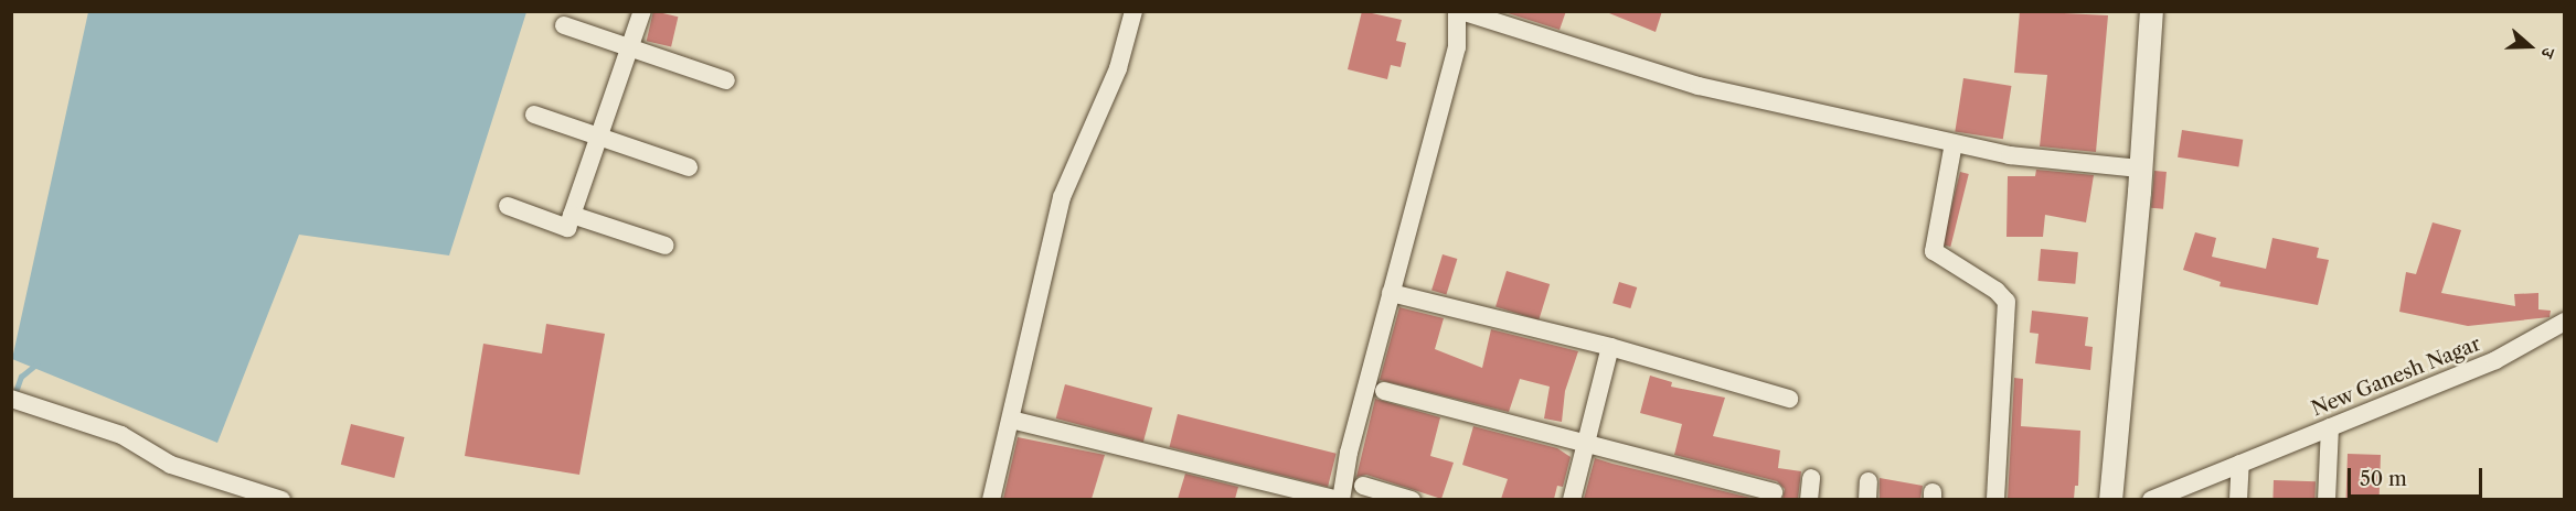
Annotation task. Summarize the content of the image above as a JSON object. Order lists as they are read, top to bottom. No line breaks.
{"streets":{"street":["New Ganesh Nagar"]},"scale_bar":"50 m","north":"right"}
